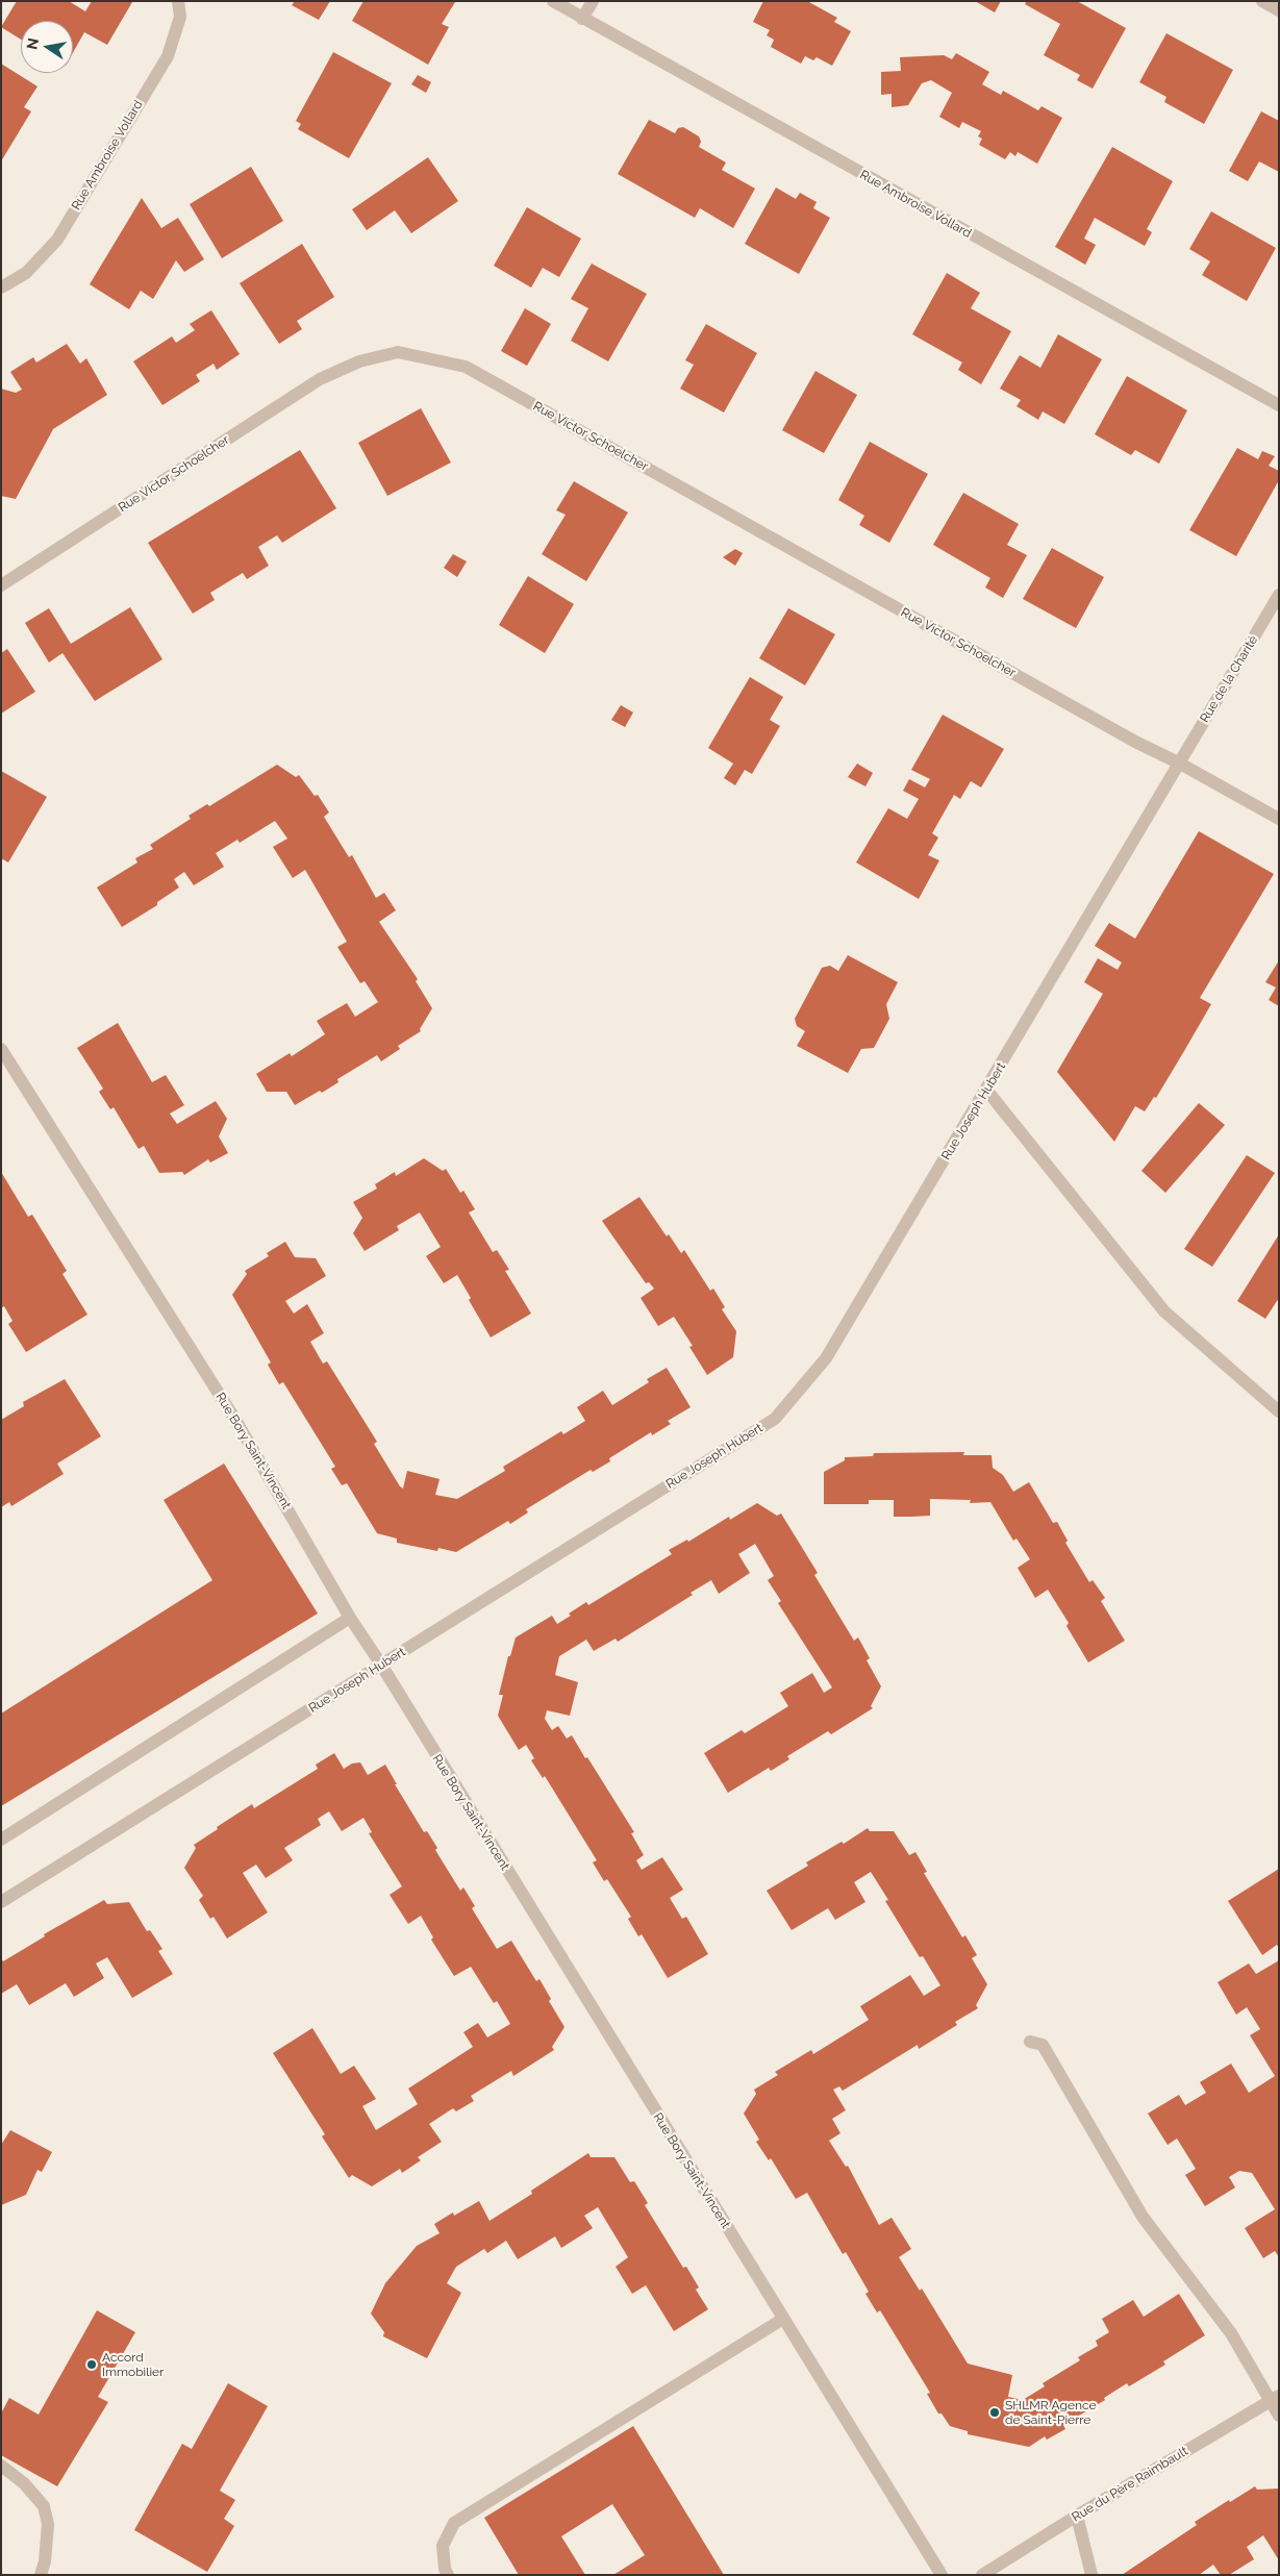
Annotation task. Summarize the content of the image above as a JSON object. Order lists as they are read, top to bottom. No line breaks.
{"streets":{"street":["Rue Ambroise Vollard","Rue Victor Schoelcher","Rue de la Charité","Rue Joseph Hubert","Rue Bory Saint-Vincent","Rue du Père Raimbault"]},"crossings":[["Rue Victor Schoelcher","Rue de la Charité"],["Rue Victor Schoelcher","Rue Joseph Hubert"],["Rue de la Charité","Rue Joseph Hubert"],["Rue Joseph Hubert","Rue Bory Saint-Vincent"]],"places":["Accord Immobilier","SHLMR Agence de Saint-Pierre"],"north":"left"}
